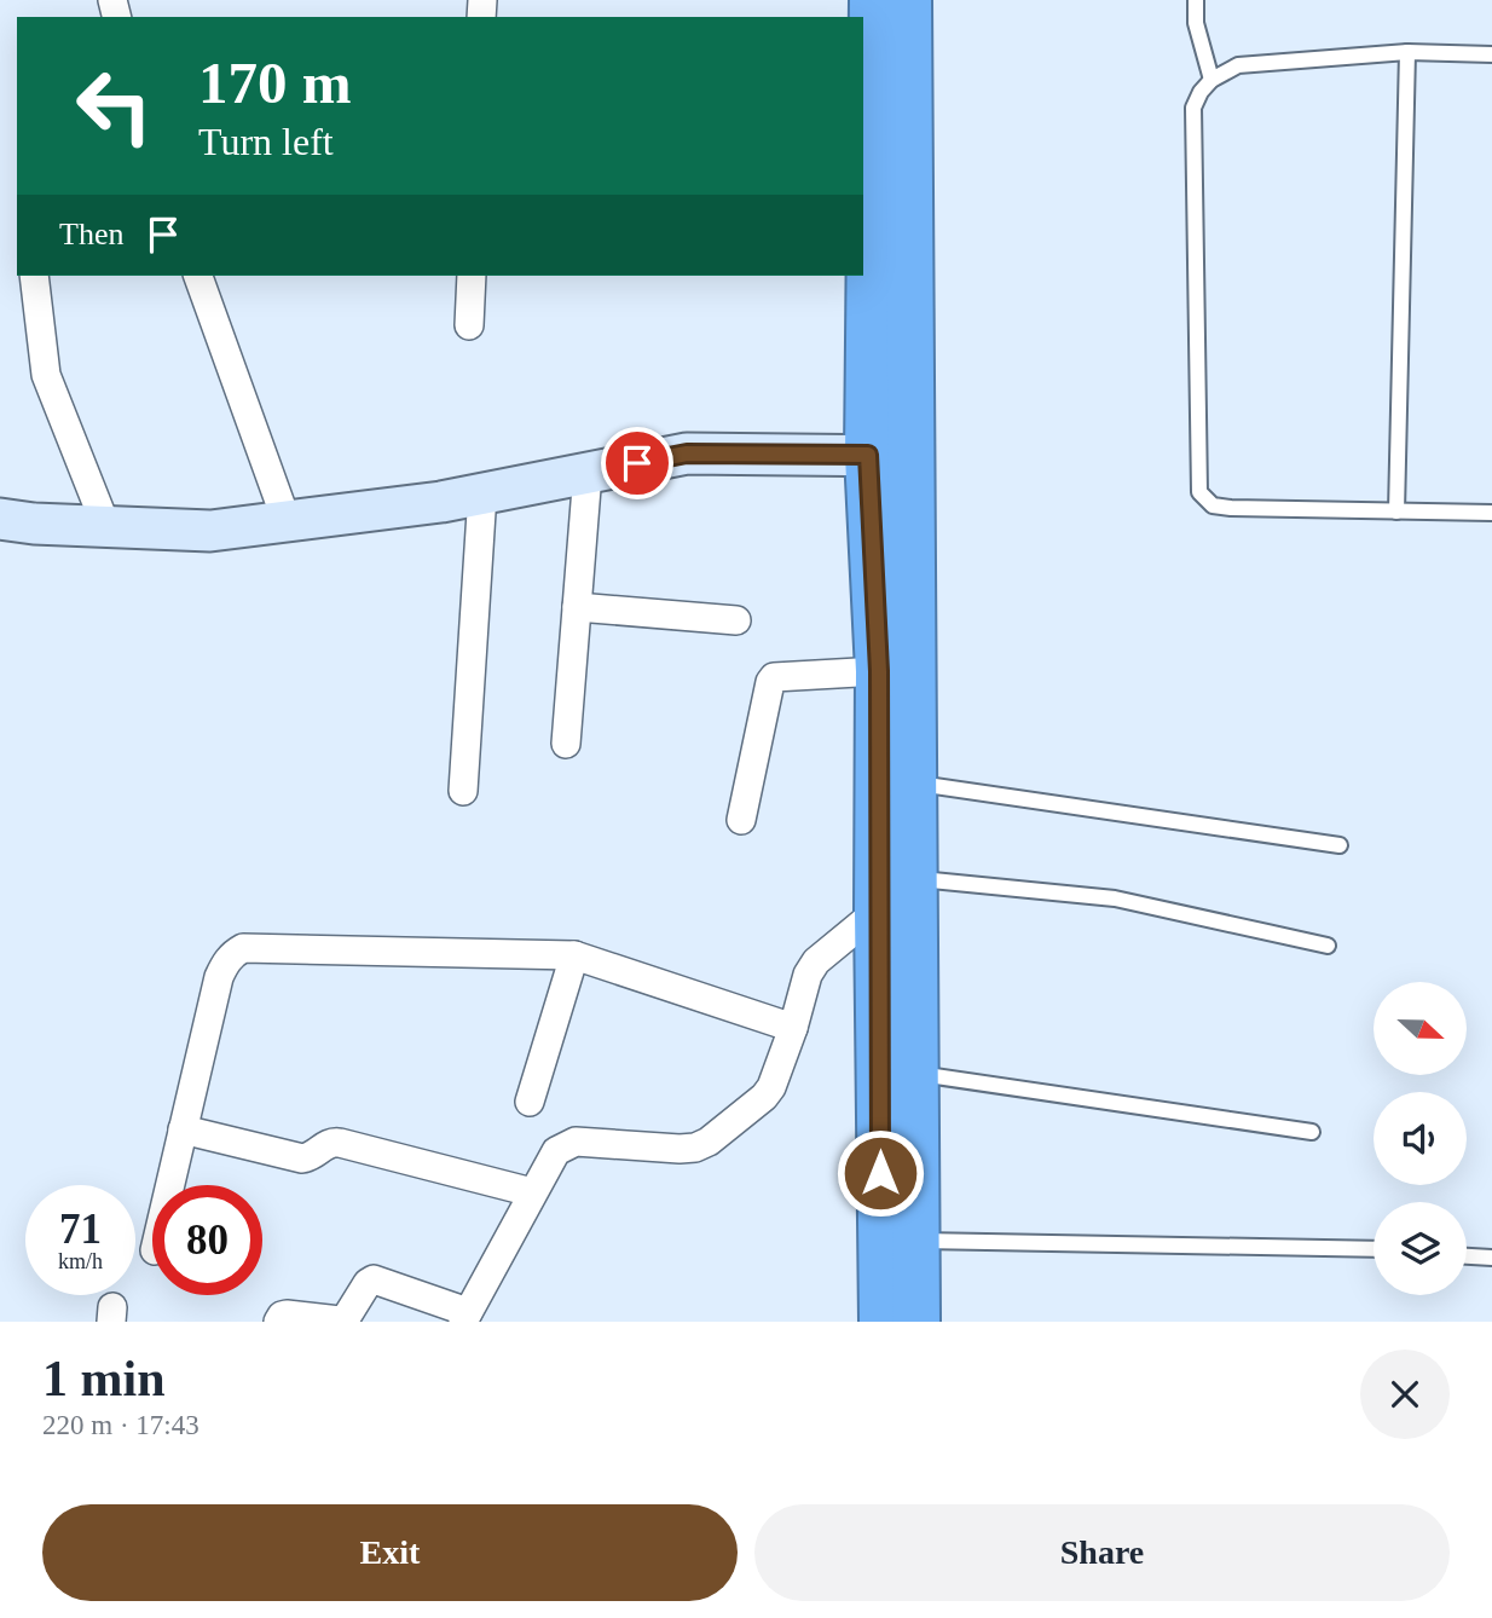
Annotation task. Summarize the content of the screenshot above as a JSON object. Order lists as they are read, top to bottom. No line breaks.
{"north":"right","page":{"turn":["170 m","Turn left"],"then":"Then","speed":"71 km/h","limit":"80","heading":["1 min","220 m · 17:43"],"buttons":["Exit","Share"]}}
